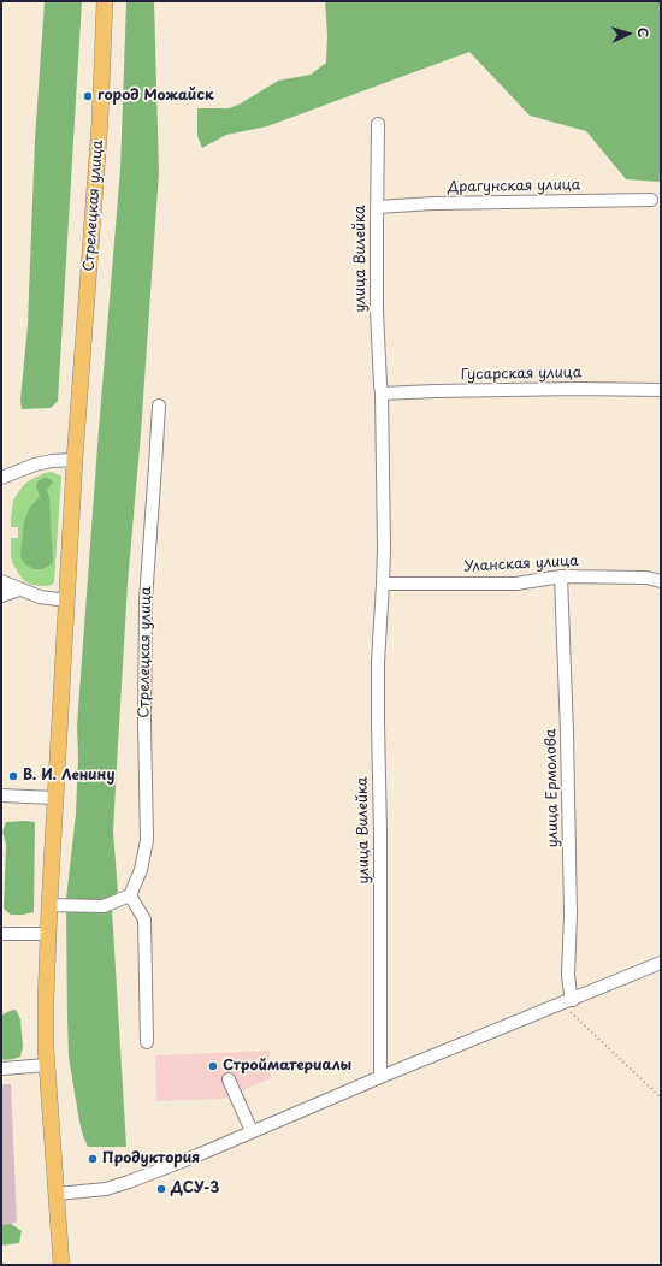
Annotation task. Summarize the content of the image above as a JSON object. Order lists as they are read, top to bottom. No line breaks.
{"streets":{"main road":["Стрелецкая улица"],"street":["Драгунская улица","улица Вилейка","Гусарская улица","Уланская улица","улица Ермолова"]},"crossings":[["Драгунская улица","улица Вилейка"],["улица Вилейка","Гусарская улица"],["улица Вилейка","Уланская улица"],["Уланская улица","улица Ермолова"]],"places":["город Можайск","В. И. Ленину","Стройматериалы","Продуктория","ДСУ-3"],"north":"right"}
